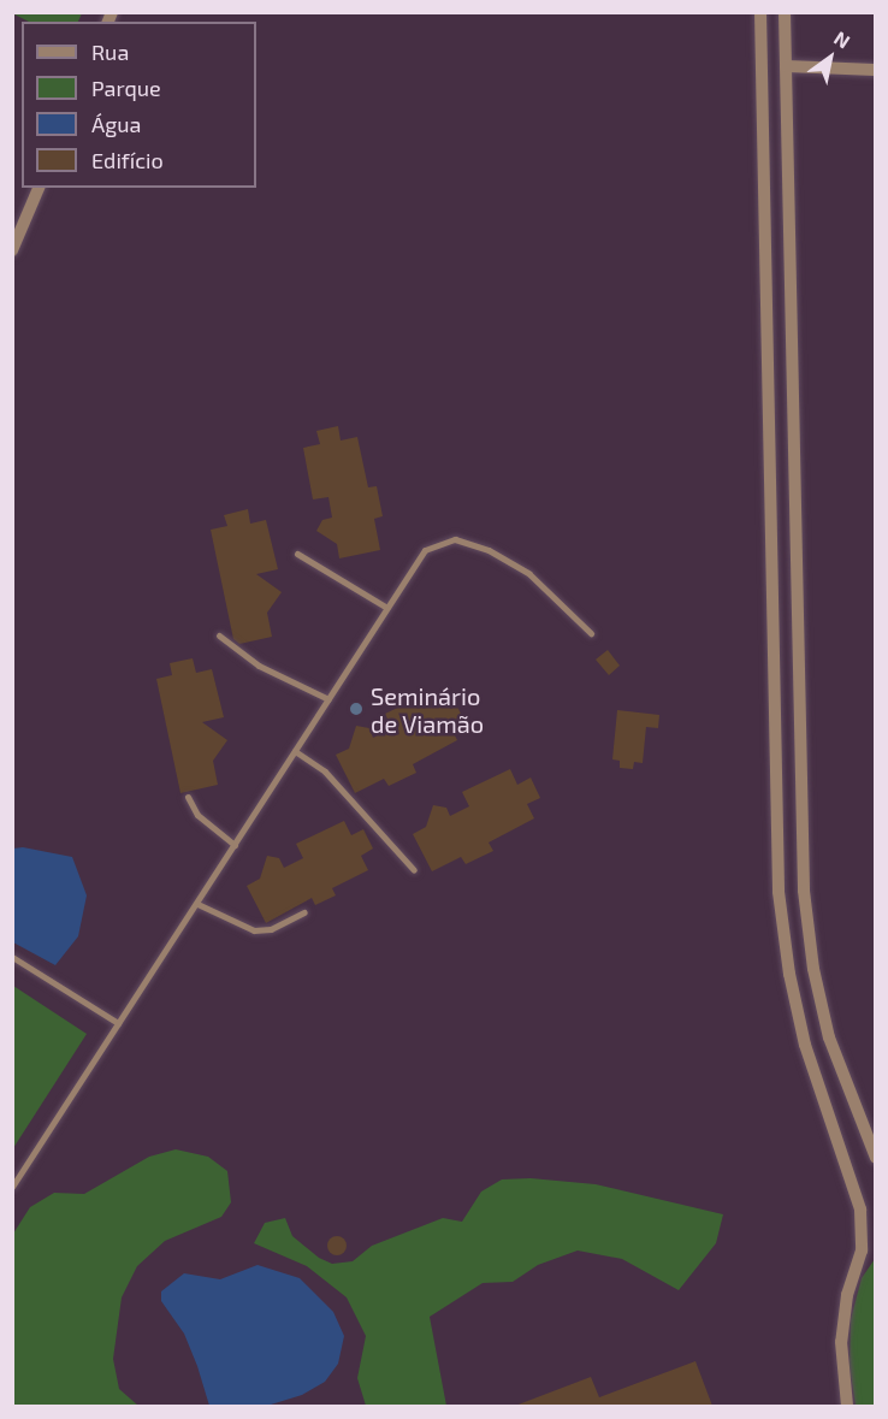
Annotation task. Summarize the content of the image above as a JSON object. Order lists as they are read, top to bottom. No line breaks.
{"places":["Seminário de Viamão"],"legend":["Rua","Parque","Água","Edifício"],"north":"top right"}
